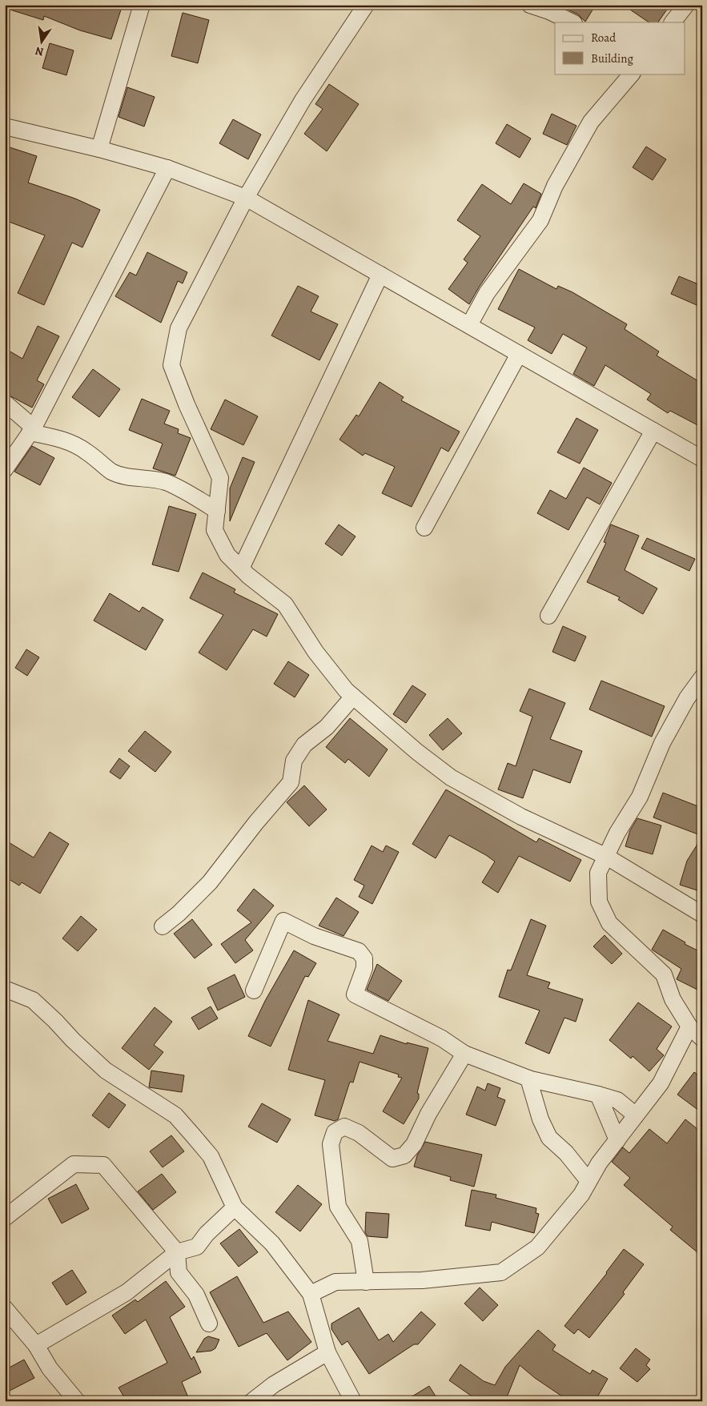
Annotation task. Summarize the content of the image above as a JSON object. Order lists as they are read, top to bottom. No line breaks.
{"legend":["Road","Building"],"north":"bottom"}
